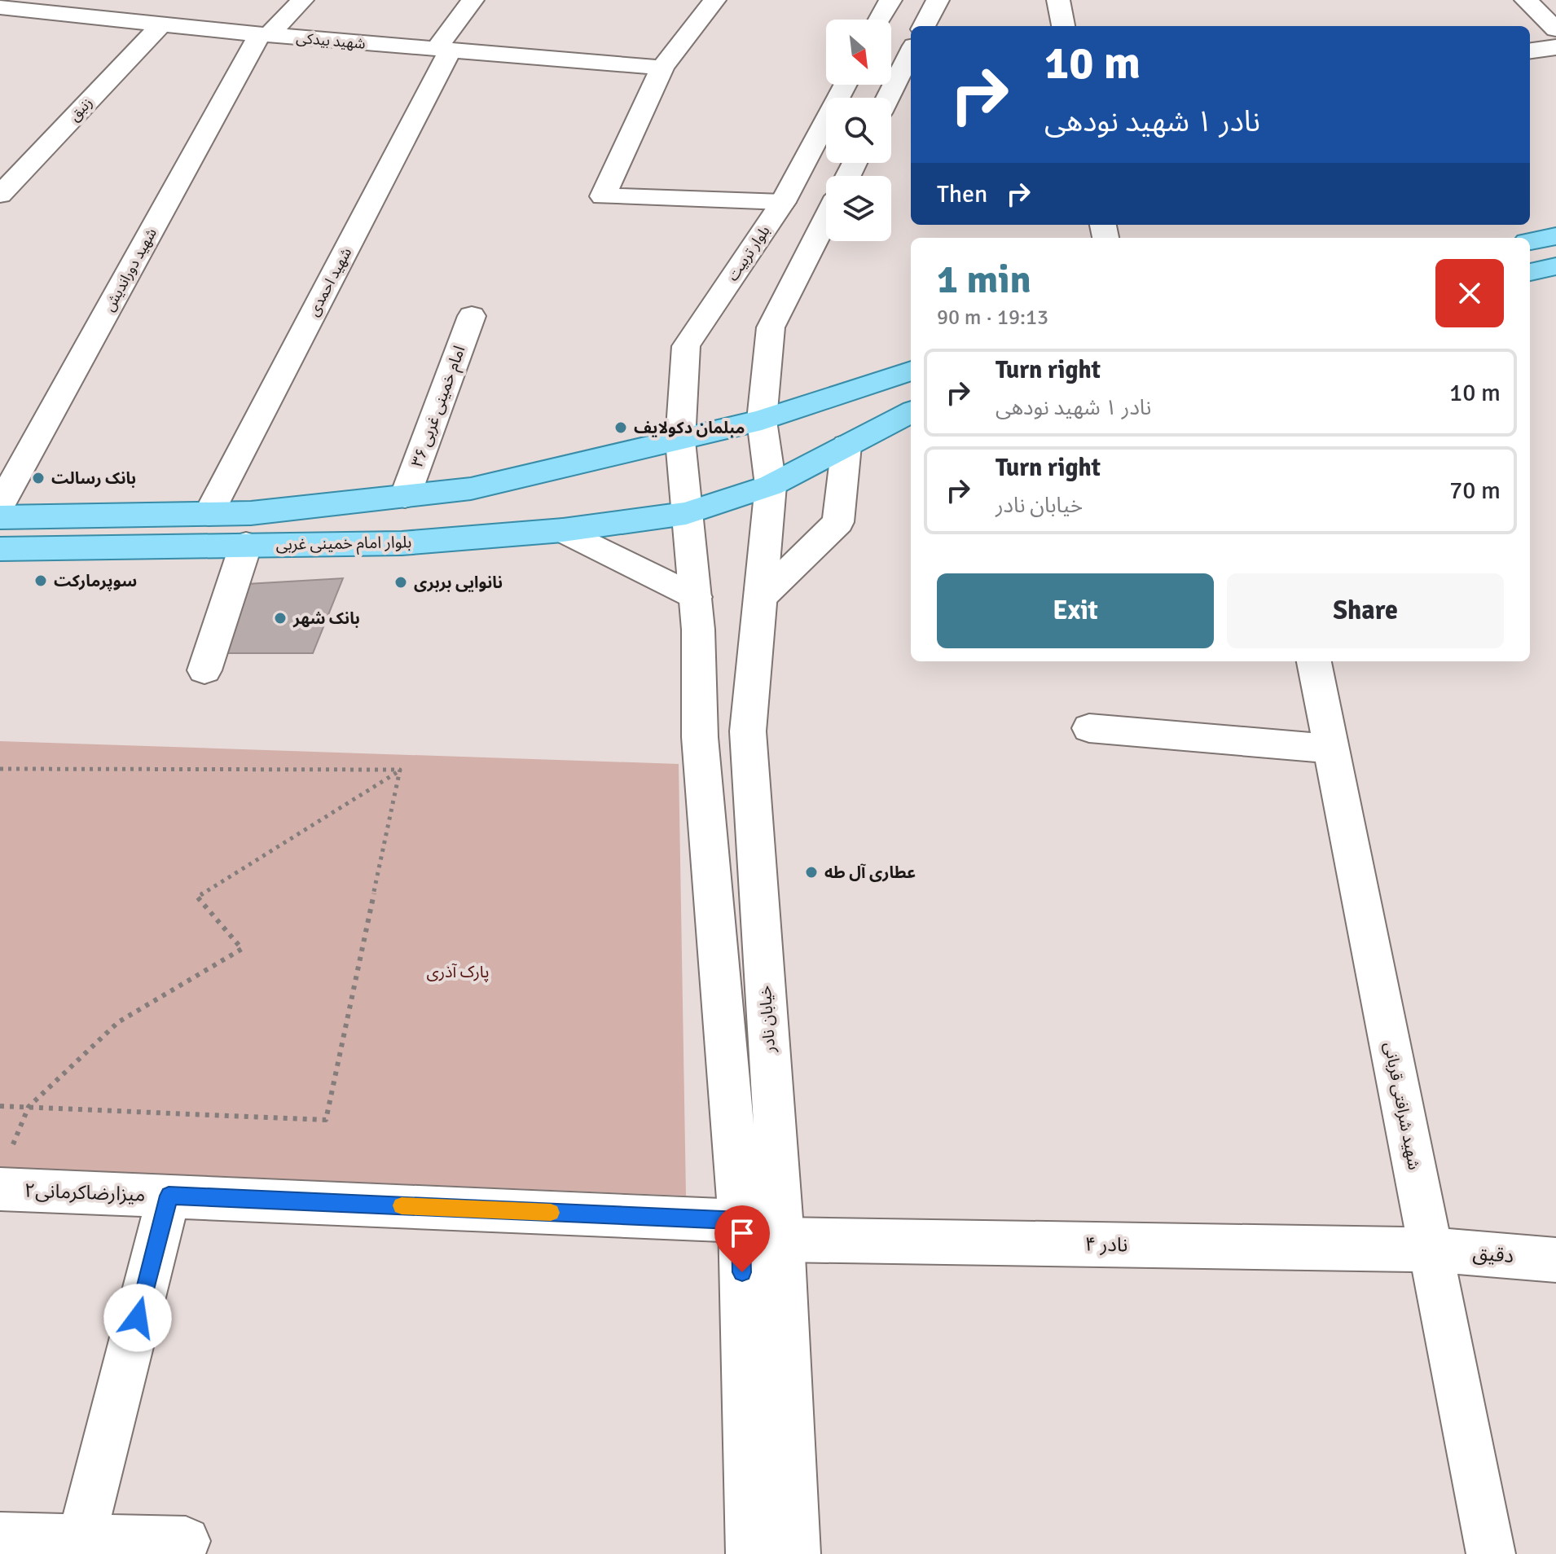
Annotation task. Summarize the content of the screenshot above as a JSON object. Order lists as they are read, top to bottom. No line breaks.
{"streets":{"main road":["بلوار امام خمینی غربی"],"street":["شهید بیدکی","زنبق","بلوار تربیت","شهید دوراندیش","شهید احمدی","امام خمینی غربی ۳۶","خیابان نادر","شهید شرافتی قربانی","میزارضاکرمانی۲","نادر ۴","دقیق"]},"crossings":[["شهید بیدکی","زنبق"],["شهید بیدکی","شهید دوراندیش"],["شهید بیدکی","شهید احمدی"],["بلوار تربیت","بلوار امام خمینی غربی"],["شهید احمدی","بلوار امام خمینی غربی"],["امام خمینی غربی ۳۶","بلوار امام خمینی غربی"],["بلوار امام خمینی غربی","خیابان نادر"],["خیابان نادر","نادر ۴"],["شهید شرافتی قربانی","نادر ۴"],["شهید شرافتی قربانی","دقیق"],["نادر ۴","دقیق"]],"parks":["پارک آذری"],"places":["مبلمان دکولایف","بانک رسالت","سوپرمارکت","نانوایی بربری","بانک شهر","عطاری آل طه"],"north":"bottom right","page":{"turn":["10 m","نادر ۱ شهید نودهی"],"then":"Then","heading":["1 min","90 m · 19:13"],"list":[{"name":"Turn right","note":"نادر ۱ شهید نودهی","value":"10 m"},{"name":"Turn right","note":"خیابان نادر","value":"70 m"}],"buttons":["Exit","Share"]}}
